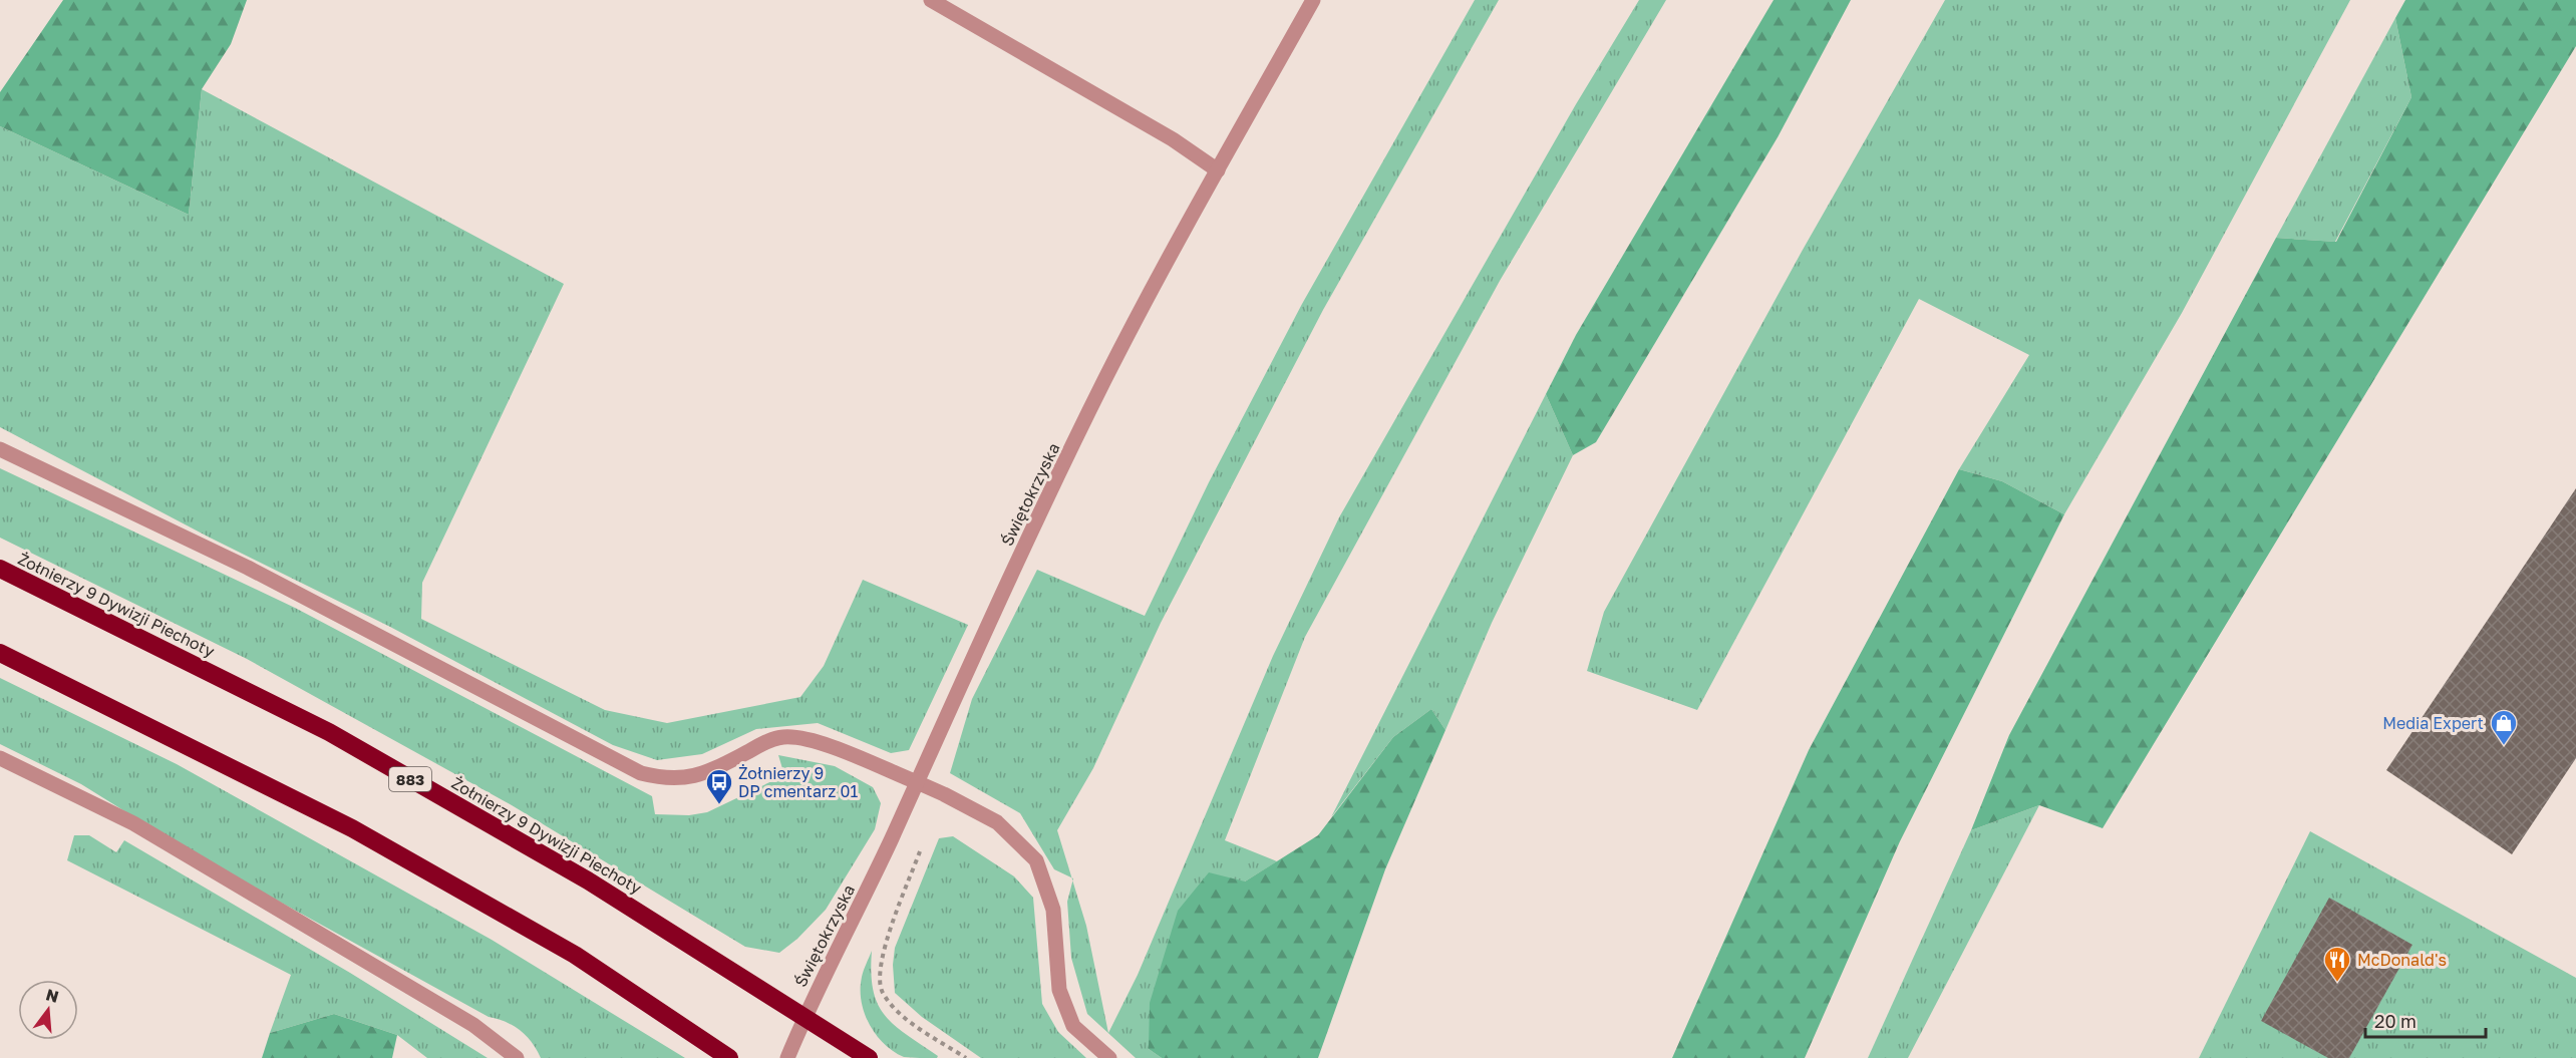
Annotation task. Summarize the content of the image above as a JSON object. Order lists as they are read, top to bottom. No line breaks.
{"streets":{"highway":["Żołnierzy 9 Dywizji Piechoty","883"],"street":["Świętokrzyska"]},"crossings":[["Świętokrzyska","Żołnierzy 9 Dywizji Piechoty"]],"places":{"shop":["Media Expert"],"bus stop":["Żołnierzy 9 DP cmentarz 01"],"restaurant":["McDonald's"]},"scale_bar":"20 m","north":"top"}
